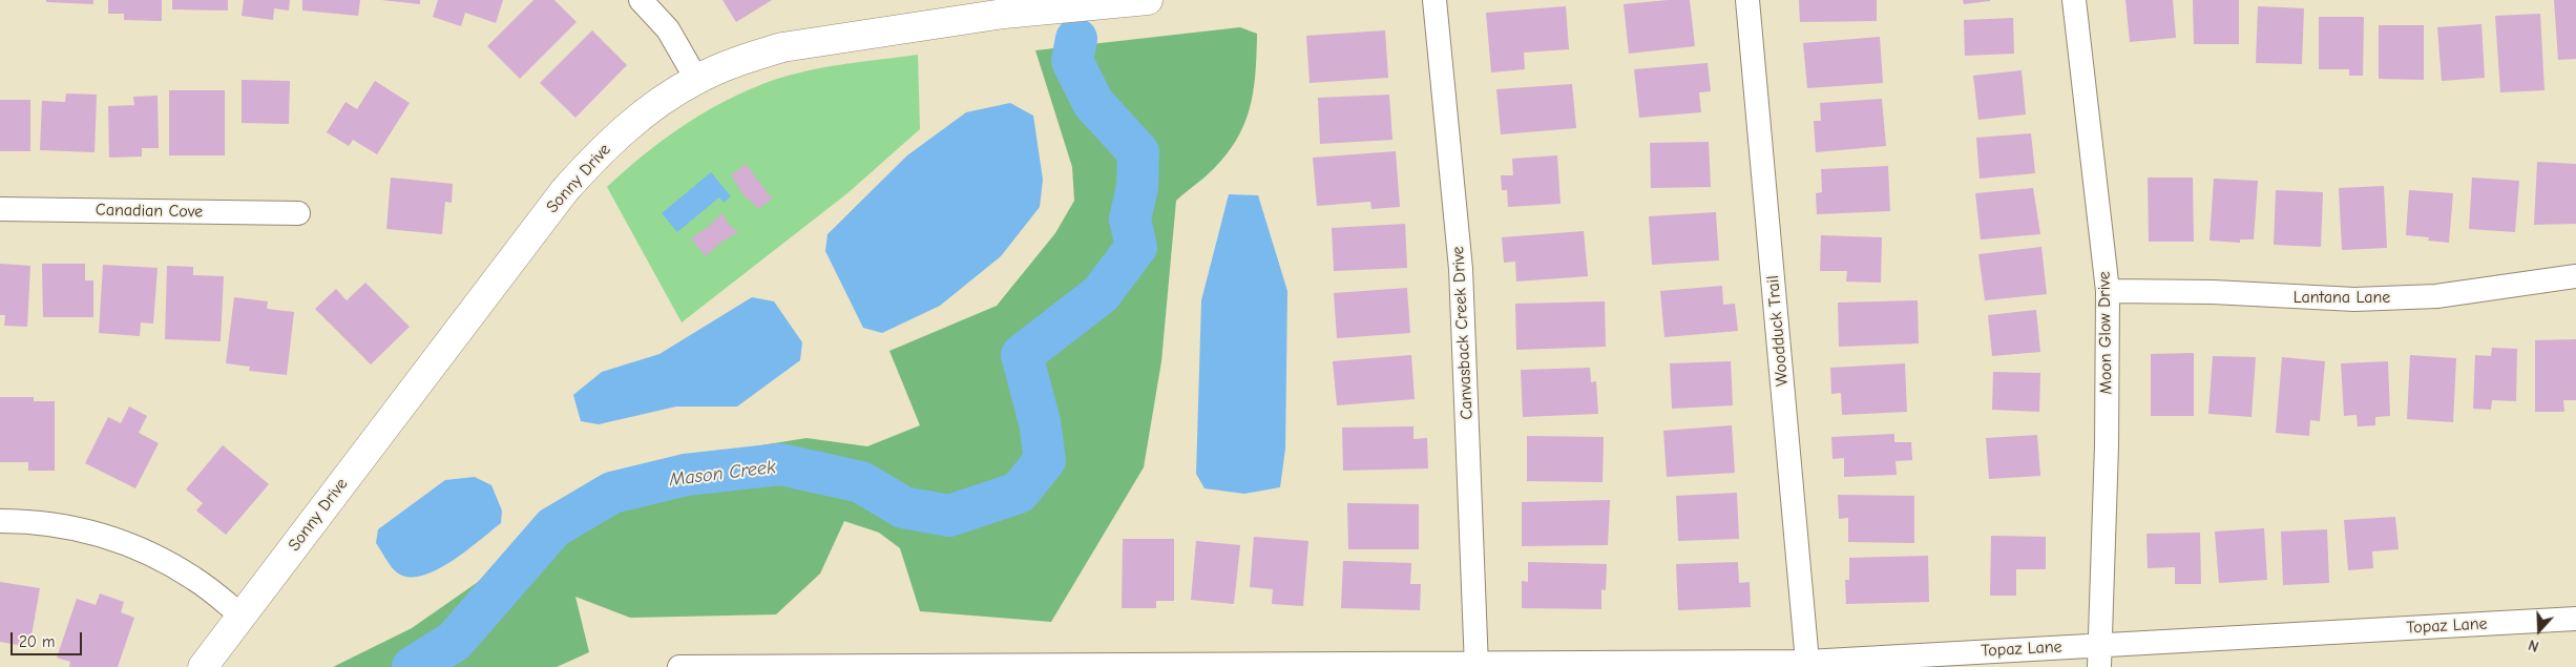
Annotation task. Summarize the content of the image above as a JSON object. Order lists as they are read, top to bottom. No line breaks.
{"streets":{"street":["Sonny Drive","Canadian Cove","Lantana Lane","Woodduck Trail","Canvasback Creek Drive","Moon Glow Drive","Topaz Lane"]},"crossings":[["Lantana Lane","Moon Glow Drive"],["Woodduck Trail","Topaz Lane"],["Canvasback Creek Drive","Topaz Lane"],["Moon Glow Drive","Topaz Lane"]],"water":["Mason Creek"],"scale_bar":"20 m","north":"bottom"}
